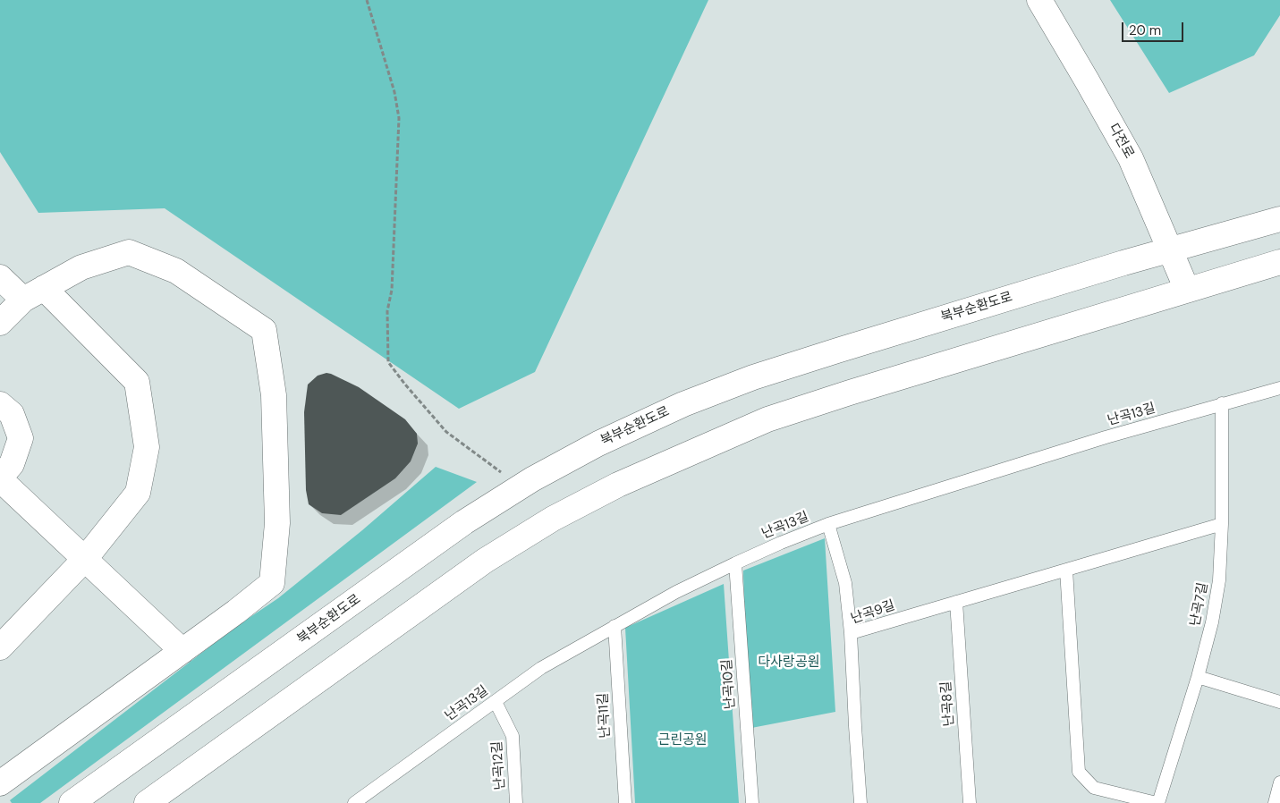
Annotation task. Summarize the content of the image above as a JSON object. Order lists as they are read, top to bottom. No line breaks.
{"streets":{"main road":["다전로","북부순환도로"],"lane":["난곡13길","난곡7길","난곡9길","난곡10길","난곡8길","난곡11길","난곡12길"]},"crossings":[["다전로","북부순환도로"],["난곡13길","난곡7길"],["난곡13길","난곡10길"],["난곡13길","난곡11길"],["난곡13길","난곡12길"],["난곡7길","난곡9길"],["난곡9길","난곡8길"]],"parks":["다사랑공원","근린공원"],"scale_bar":"20 m"}
